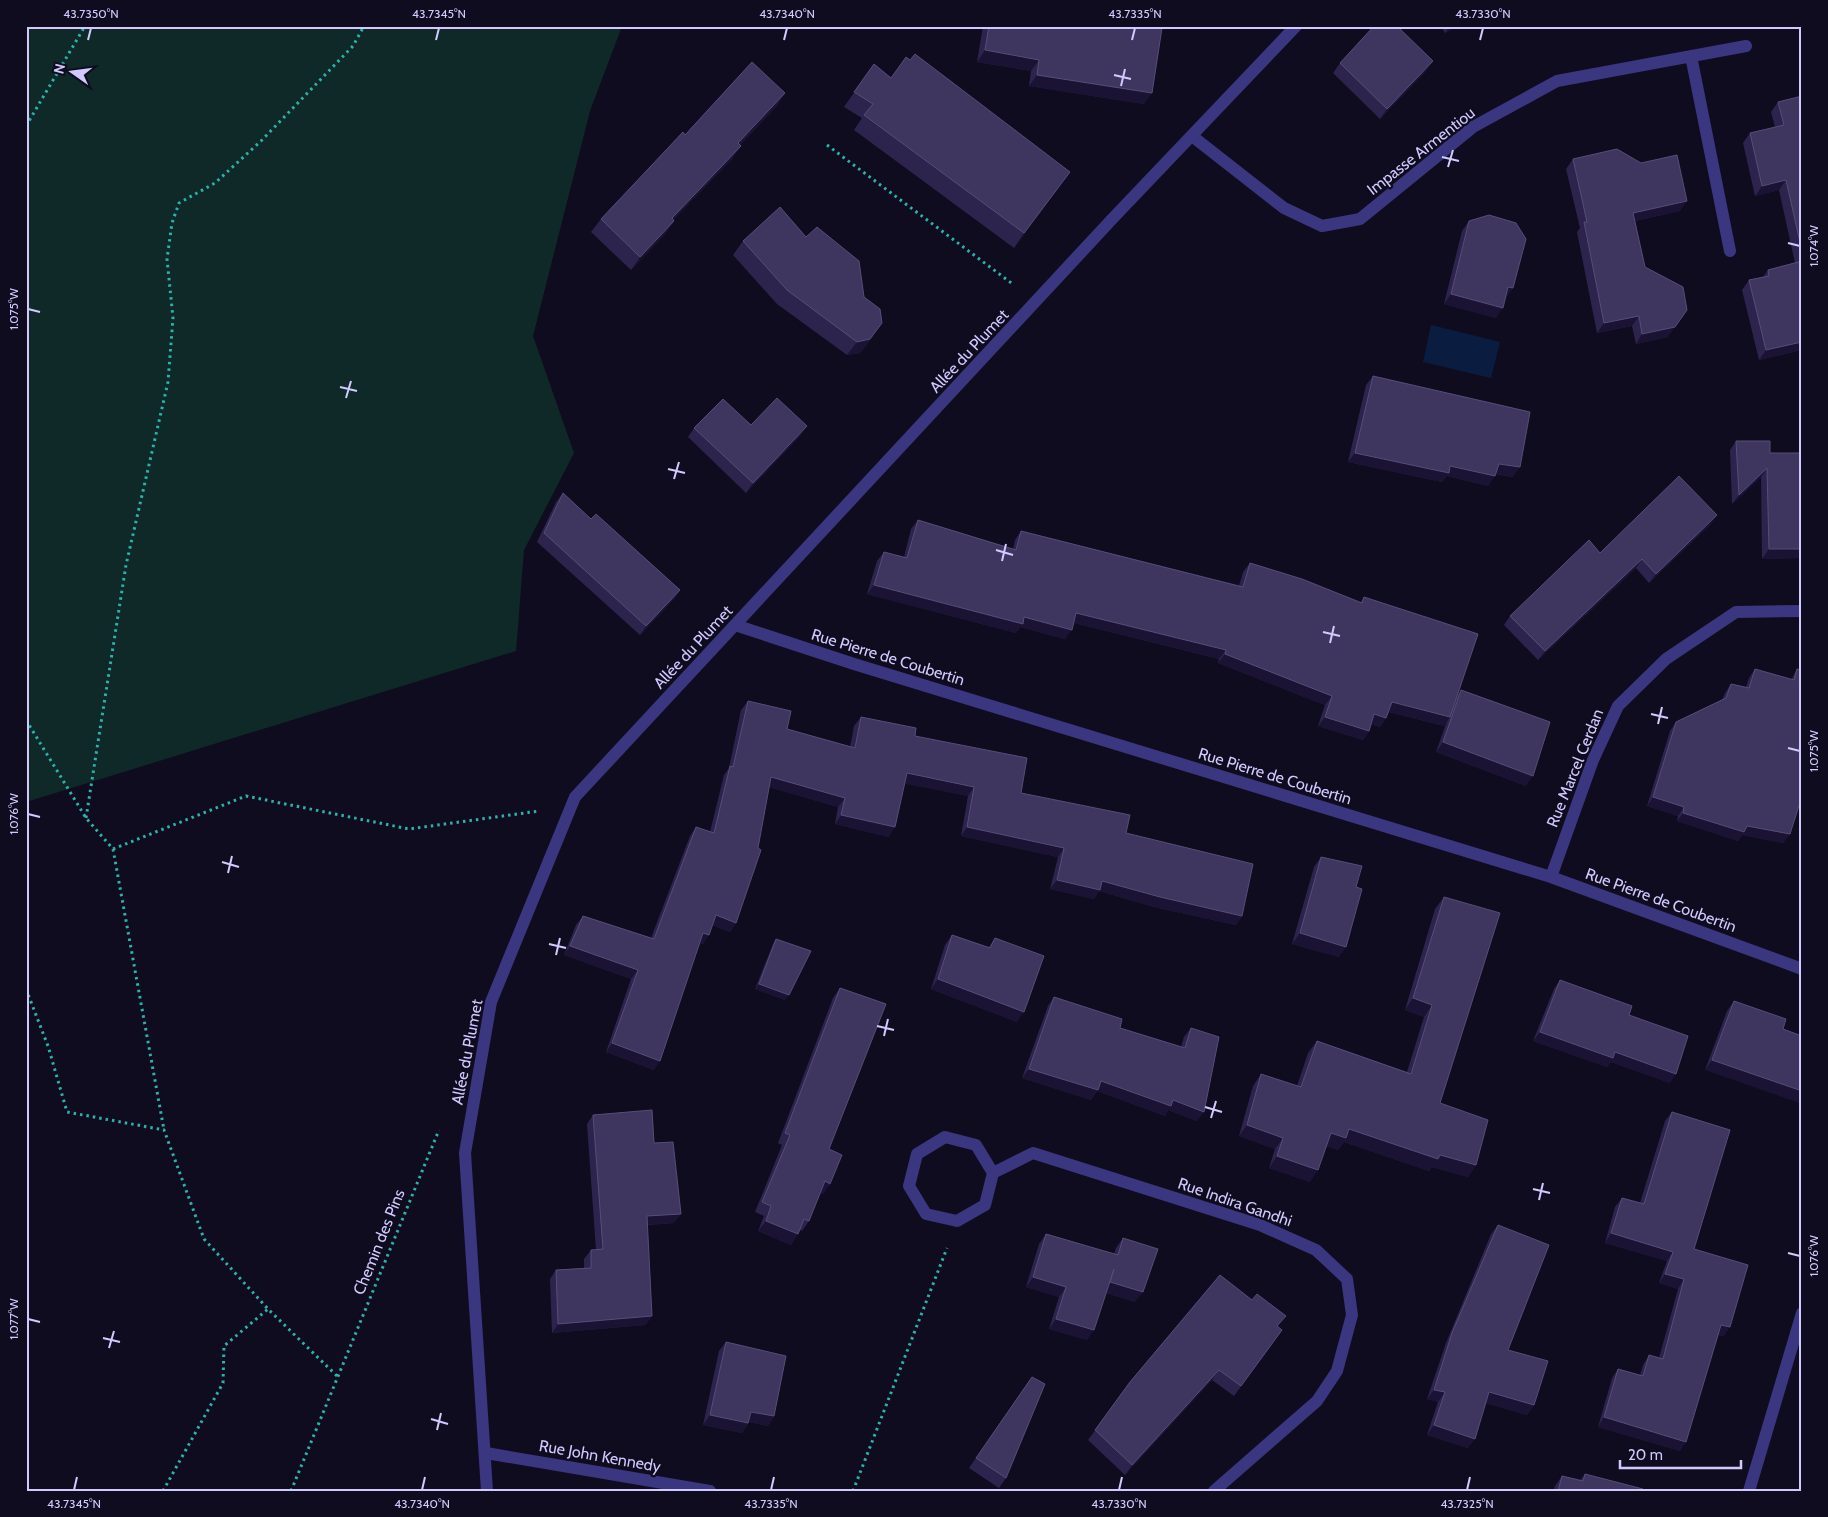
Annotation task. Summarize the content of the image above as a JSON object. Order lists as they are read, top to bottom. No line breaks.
{"streets":{"street":["Impasse Armentiou","Allée du Plumet","Rue Pierre de Coubertin","Rue Marcel Cerdan","Rue Indira Gandhi","Rue John Kennedy"],"path":["Chemin des Pins"]},"crossings":[["Impasse Armentiou","Allée du Plumet"],["Allée du Plumet","Rue Pierre de Coubertin"],["Allée du Plumet","Rue John Kennedy"],["Rue Pierre de Coubertin","Rue Marcel Cerdan"]],"scale_bar":"20 m","north":"left","coordinates":["43.7350°N","43.7345°N","43.7340°N","43.7335°N","43.7330°N","1.074°W","1.075°W","1.076°W","1.077°W","43.7325°N"]}
